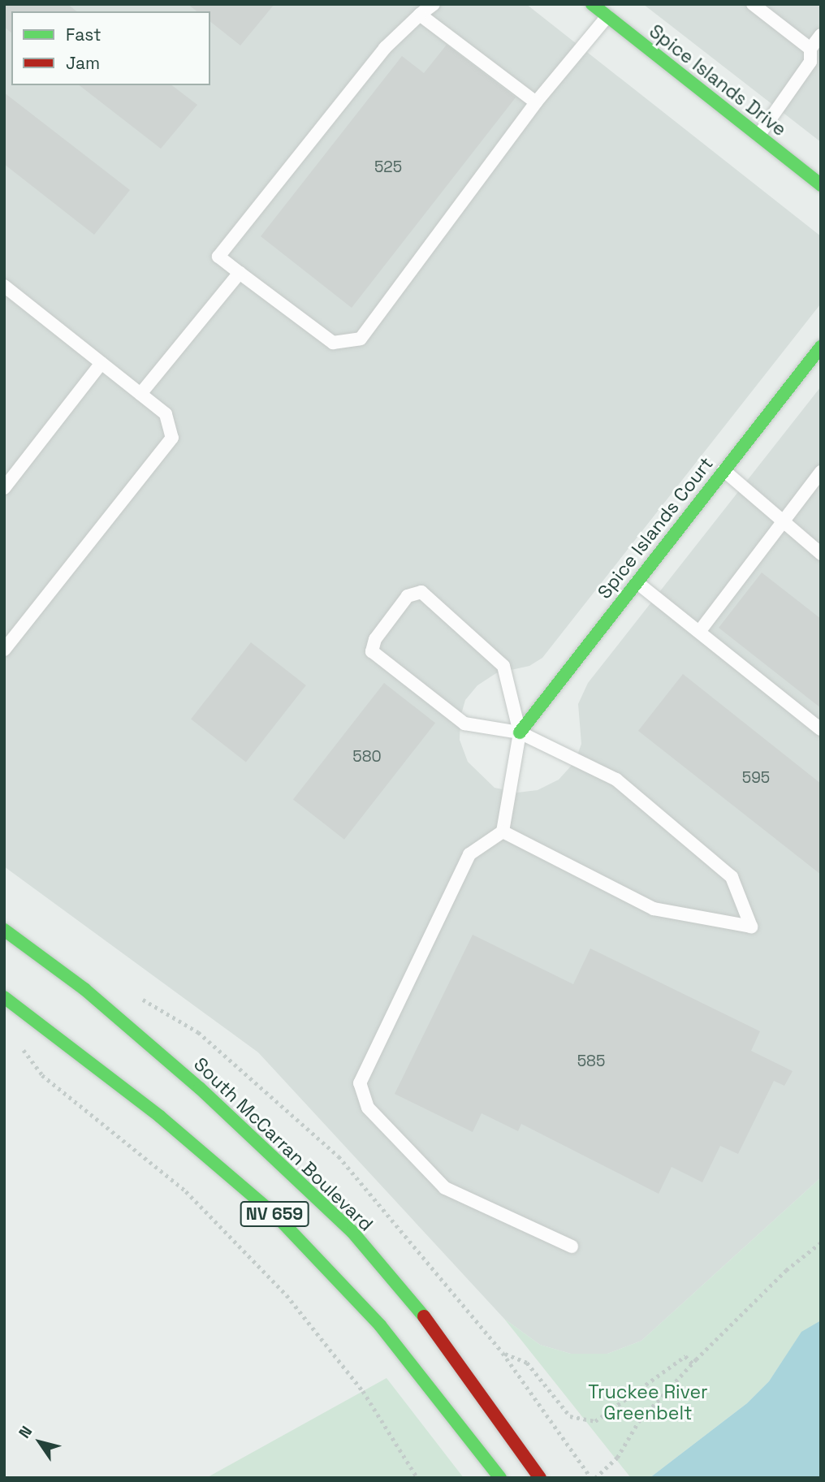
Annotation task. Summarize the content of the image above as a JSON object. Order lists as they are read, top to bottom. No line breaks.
{"streets":{"main road":["Spice Islands Drive","Spice Islands Court","South McCarran Boulevard","NV 659"]},"parks":["Truckee River Greenbelt"],"house_numbers":["525","580","595","585"],"legend":["Fast","Jam"],"north":"top left"}
